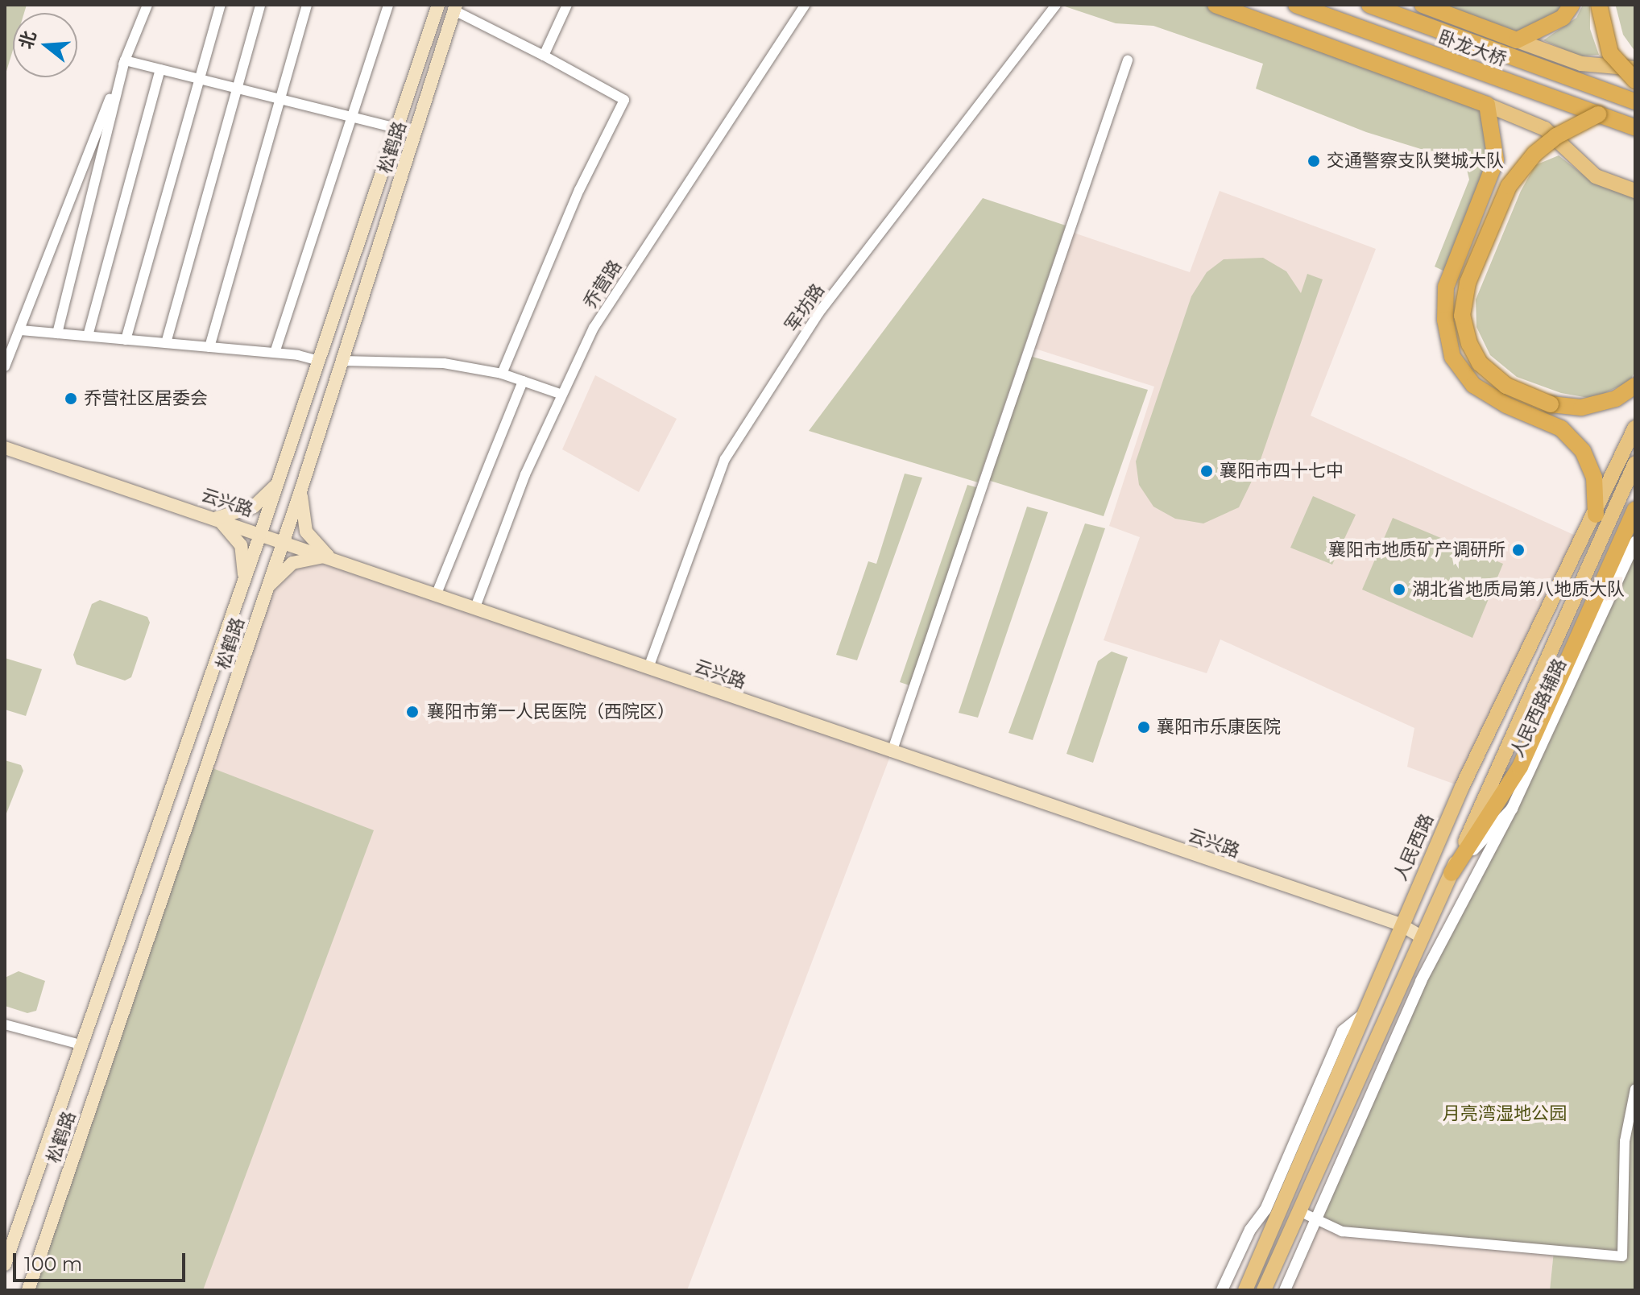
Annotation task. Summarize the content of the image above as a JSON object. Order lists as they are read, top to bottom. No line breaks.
{"streets":{"highway":["卧龙大桥"],"main road":["松鹤路","云兴路","人民西路"],"street":["乔营路","军坊路","人民西路辅路"]},"crossings":[["松鹤路","云兴路"],["乔营路","云兴路"],["军坊路","云兴路"],["云兴路","人民西路"]],"parks":["月亮湾湿地公园"],"places":["交通警察支队樊城大队","乔营社区居委会","襄阳市四十七中","襄阳市地质矿产调研所","湖北省地质局第八地质大队","襄阳市第一人民医院（西院区）","襄阳市乐康医院"],"scale_bar":"100 m","north":"left"}
